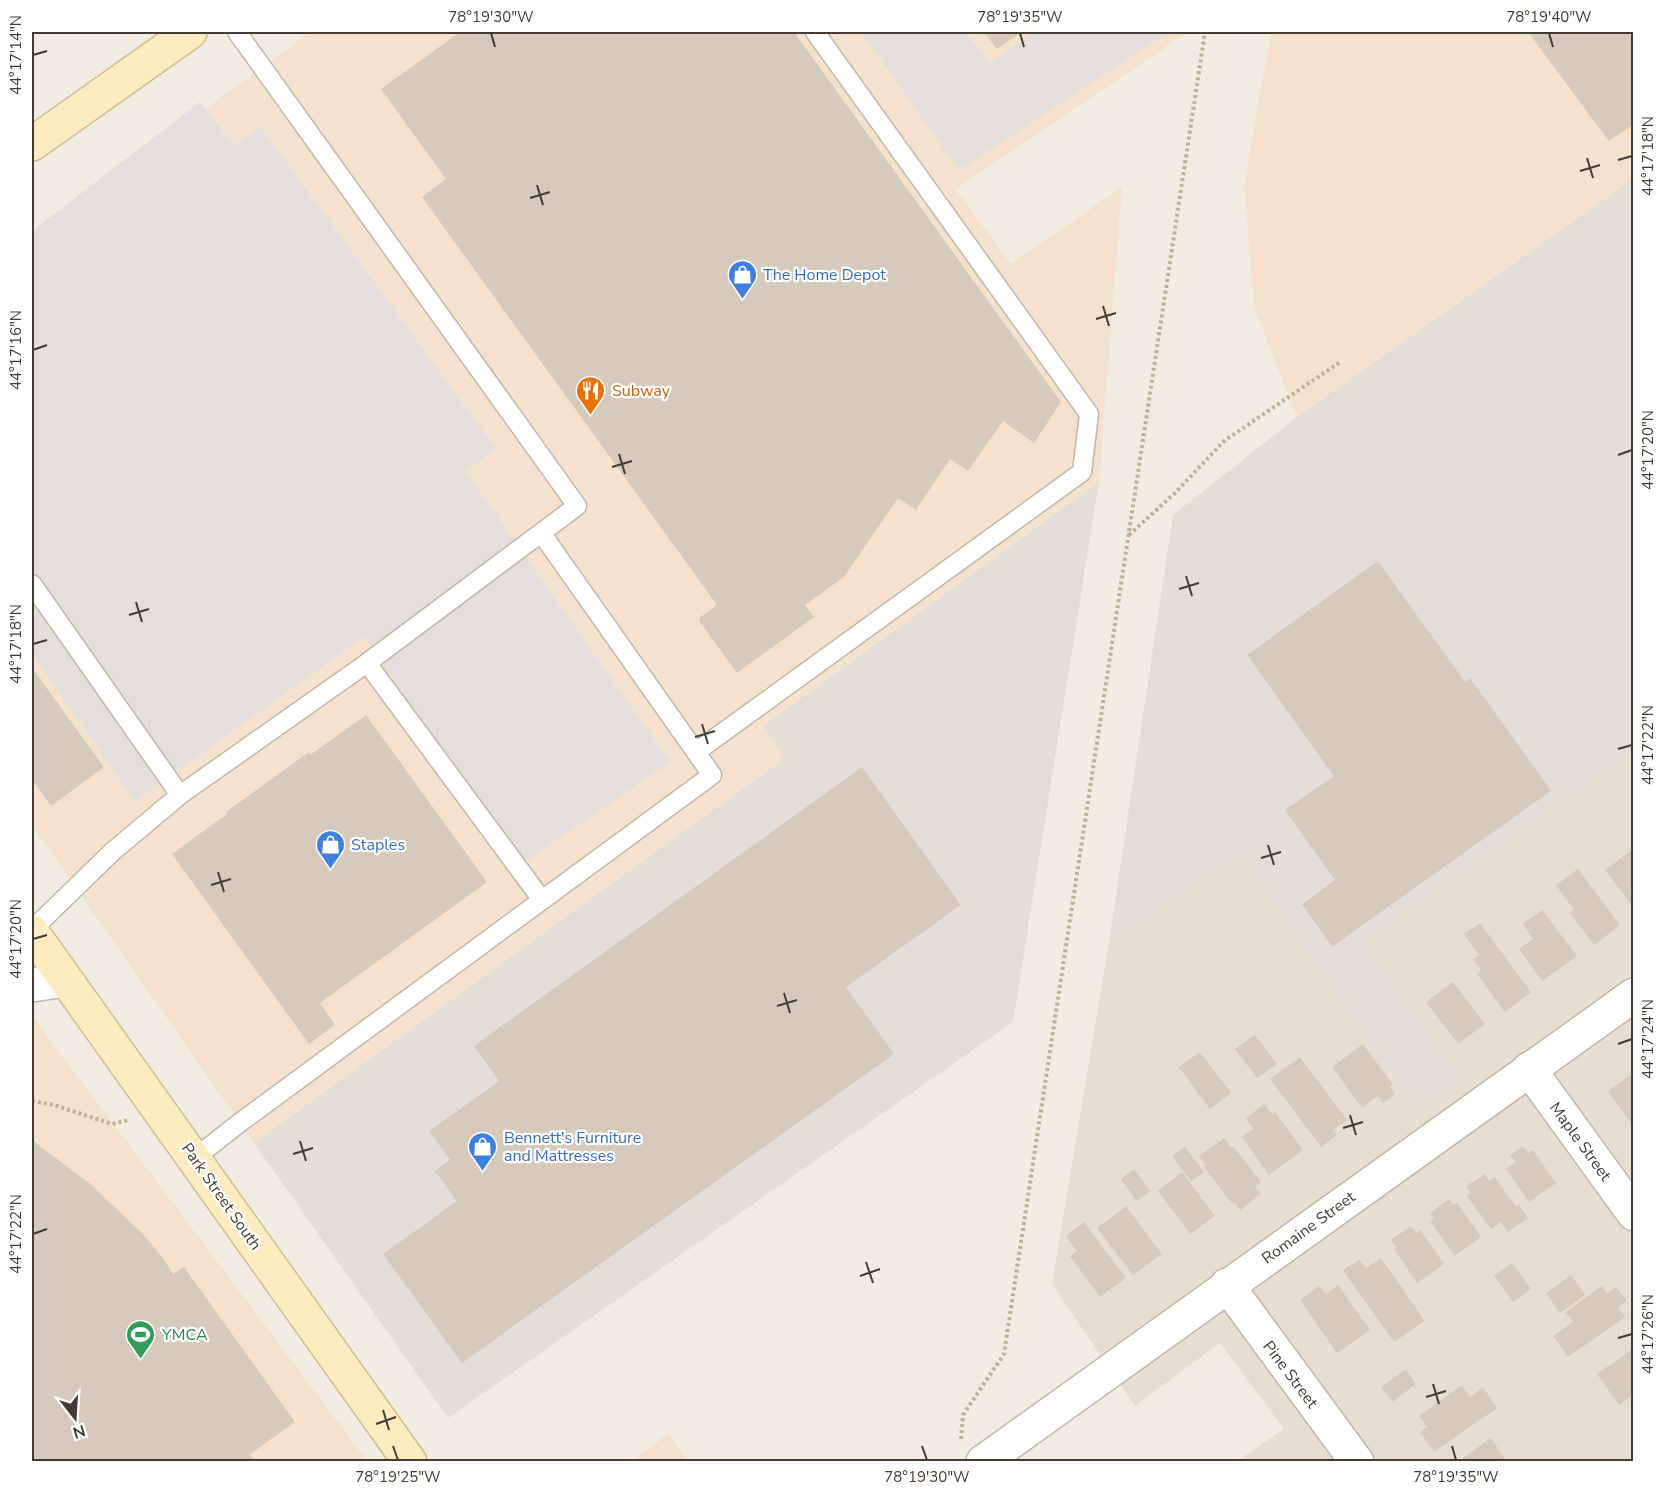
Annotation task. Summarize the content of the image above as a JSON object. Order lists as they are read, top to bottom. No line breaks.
{"streets":{"main road":["Park Street South"],"street":["Maple Street","Romaine Street","Pine Street"]},"crossings":[["Maple Street","Romaine Street"],["Romaine Street","Pine Street"]],"places":{"shop":["The Home Depot","Staples","Bennett's Furniture and Mattresses"],"restaurant":["Subway"],"sports":["YMCA"]},"north":"bottom","coordinates":["78°19'30\"W","78°19'35\"W","78°19'40\"W","44°17'14\"N","44°17'18\"N","44°17'16\"N","44°17'20\"N","44°17'22\"N","44°17'24\"N","44°17'26\"N","78°19'25\"W"]}
